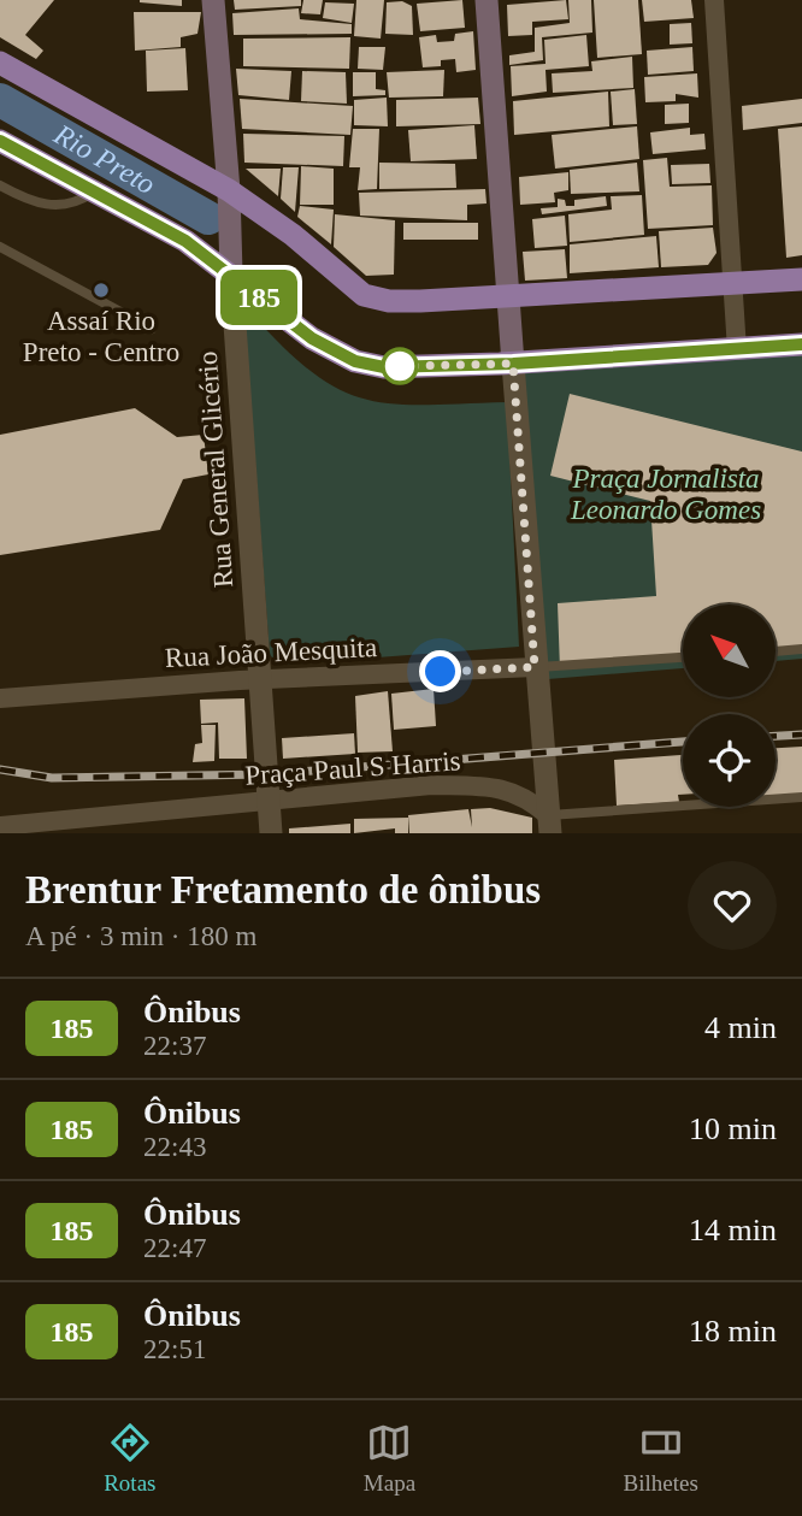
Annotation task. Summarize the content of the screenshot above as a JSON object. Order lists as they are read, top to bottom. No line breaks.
{"streets":{"main road":["Rua General Glicério"],"street":["Rua João Mesquita","Praça Paul S Harris"]},"crossings":[["Rua General Glicério","Rua João Mesquita"],["Rua General Glicério","Praça Paul S Harris"]],"water":["Rio Preto"],"parks":["Praça Jornalista Leonardo Gomes"],"places":["Assaí Rio Preto - Centro"],"lines":["bus line 185"],"north":"top left","page":{"on_map":"185","heading":["Brentur Fretamento de ônibus","A pé · 3 min · 180 m"],"list":[{"mark":"185","name":"Ônibus","note":"22:37","value":"4 min"},{"mark":"185","name":"Ônibus","note":"22:43","value":"10 min"},{"mark":"185","name":"Ônibus","note":"22:47","value":"14 min"},{"mark":"185","name":"Ônibus","note":"22:51","value":"18 min"}],"tabs":["Rotas","Mapa","Bilhetes"]}}
